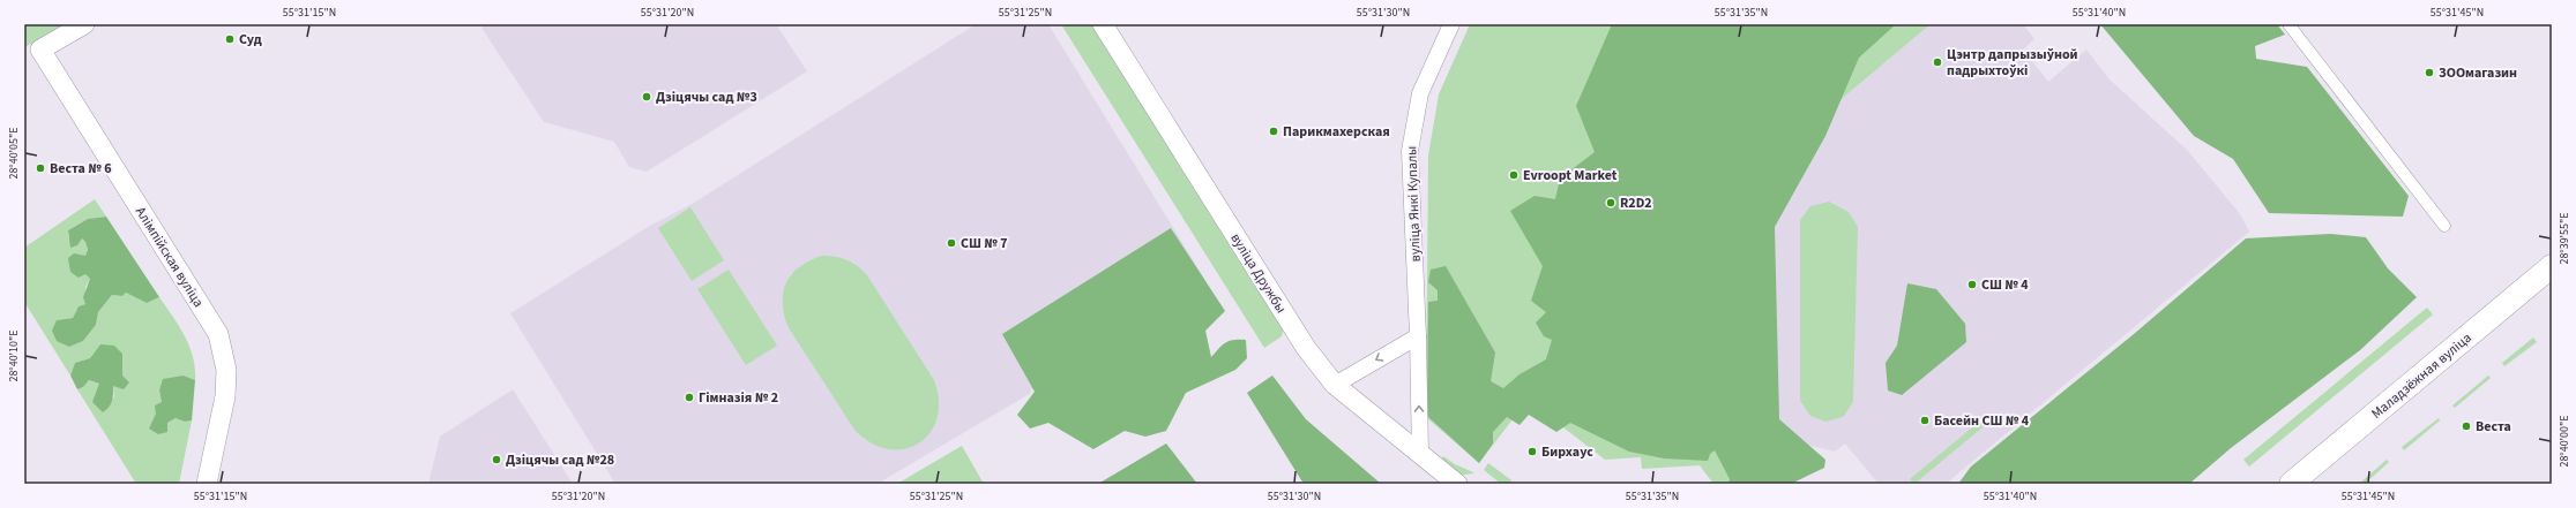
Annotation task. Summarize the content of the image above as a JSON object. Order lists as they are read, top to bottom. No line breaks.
{"streets":{"main road":["Маладзёжная вуліца"],"street":["вуліца Янкі Купалы","Алімпійская вуліца","вуліца Дружбы"]},"crossings":[["вуліца Янкі Купалы","вуліца Дружбы"]],"places":["Суд","Цэнтр дапрызыўной падрыхтоўкі","ЗООмагазин","Дзіцячы сад №3","Парикмахерская","Веста № 6","Evroopt Market","R2D2","СШ № 7","СШ № 4","Гімназія № 2","Басейн СШ № 4","Веста","Бирхаус","Дзіцячы сад №28"],"coordinates":["55°31'15\"N","55°31'20\"N","55°31'25\"N","55°31'30\"N","55°31'35\"N","55°31'40\"N","55°31'45\"N","28°40'05\"E","28°39'55\"E","28°40'10\"E","28°40'00\"E"]}
